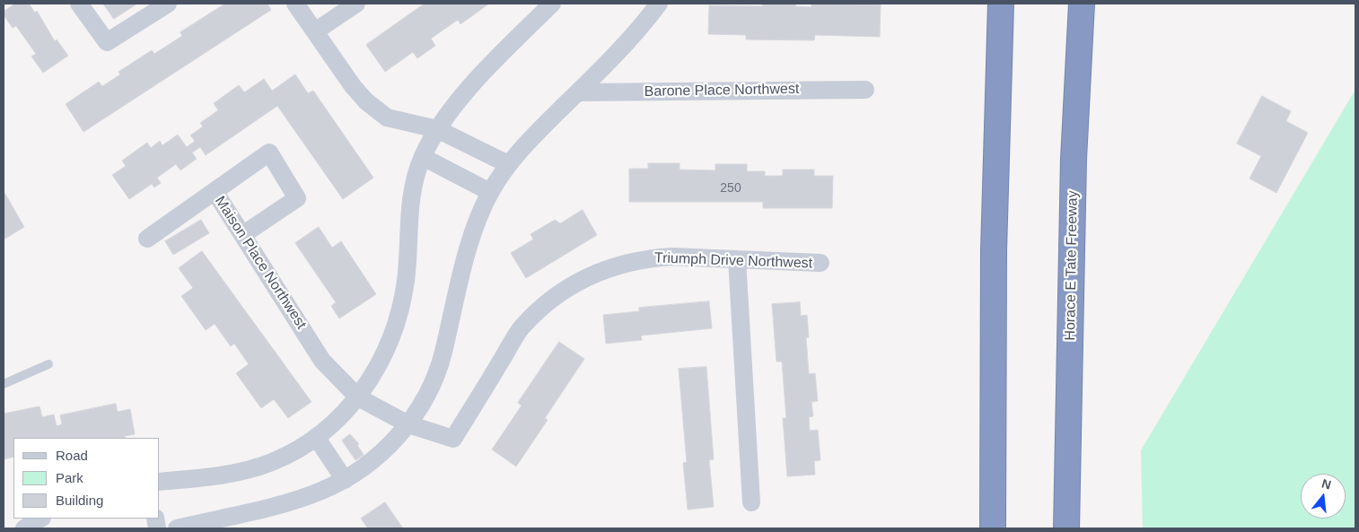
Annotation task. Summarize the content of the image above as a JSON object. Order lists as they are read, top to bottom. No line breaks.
{"streets":{"highway":["Horace E Tate Freeway"],"street":["Barone Place Northwest","Triumph Drive Northwest","Maison Place Northwest"]},"crossings":[["Triumph Drive Northwest","Maison Place Northwest"]],"house_numbers":["250"],"legend":["Road","Park","Building"],"north":"top"}
